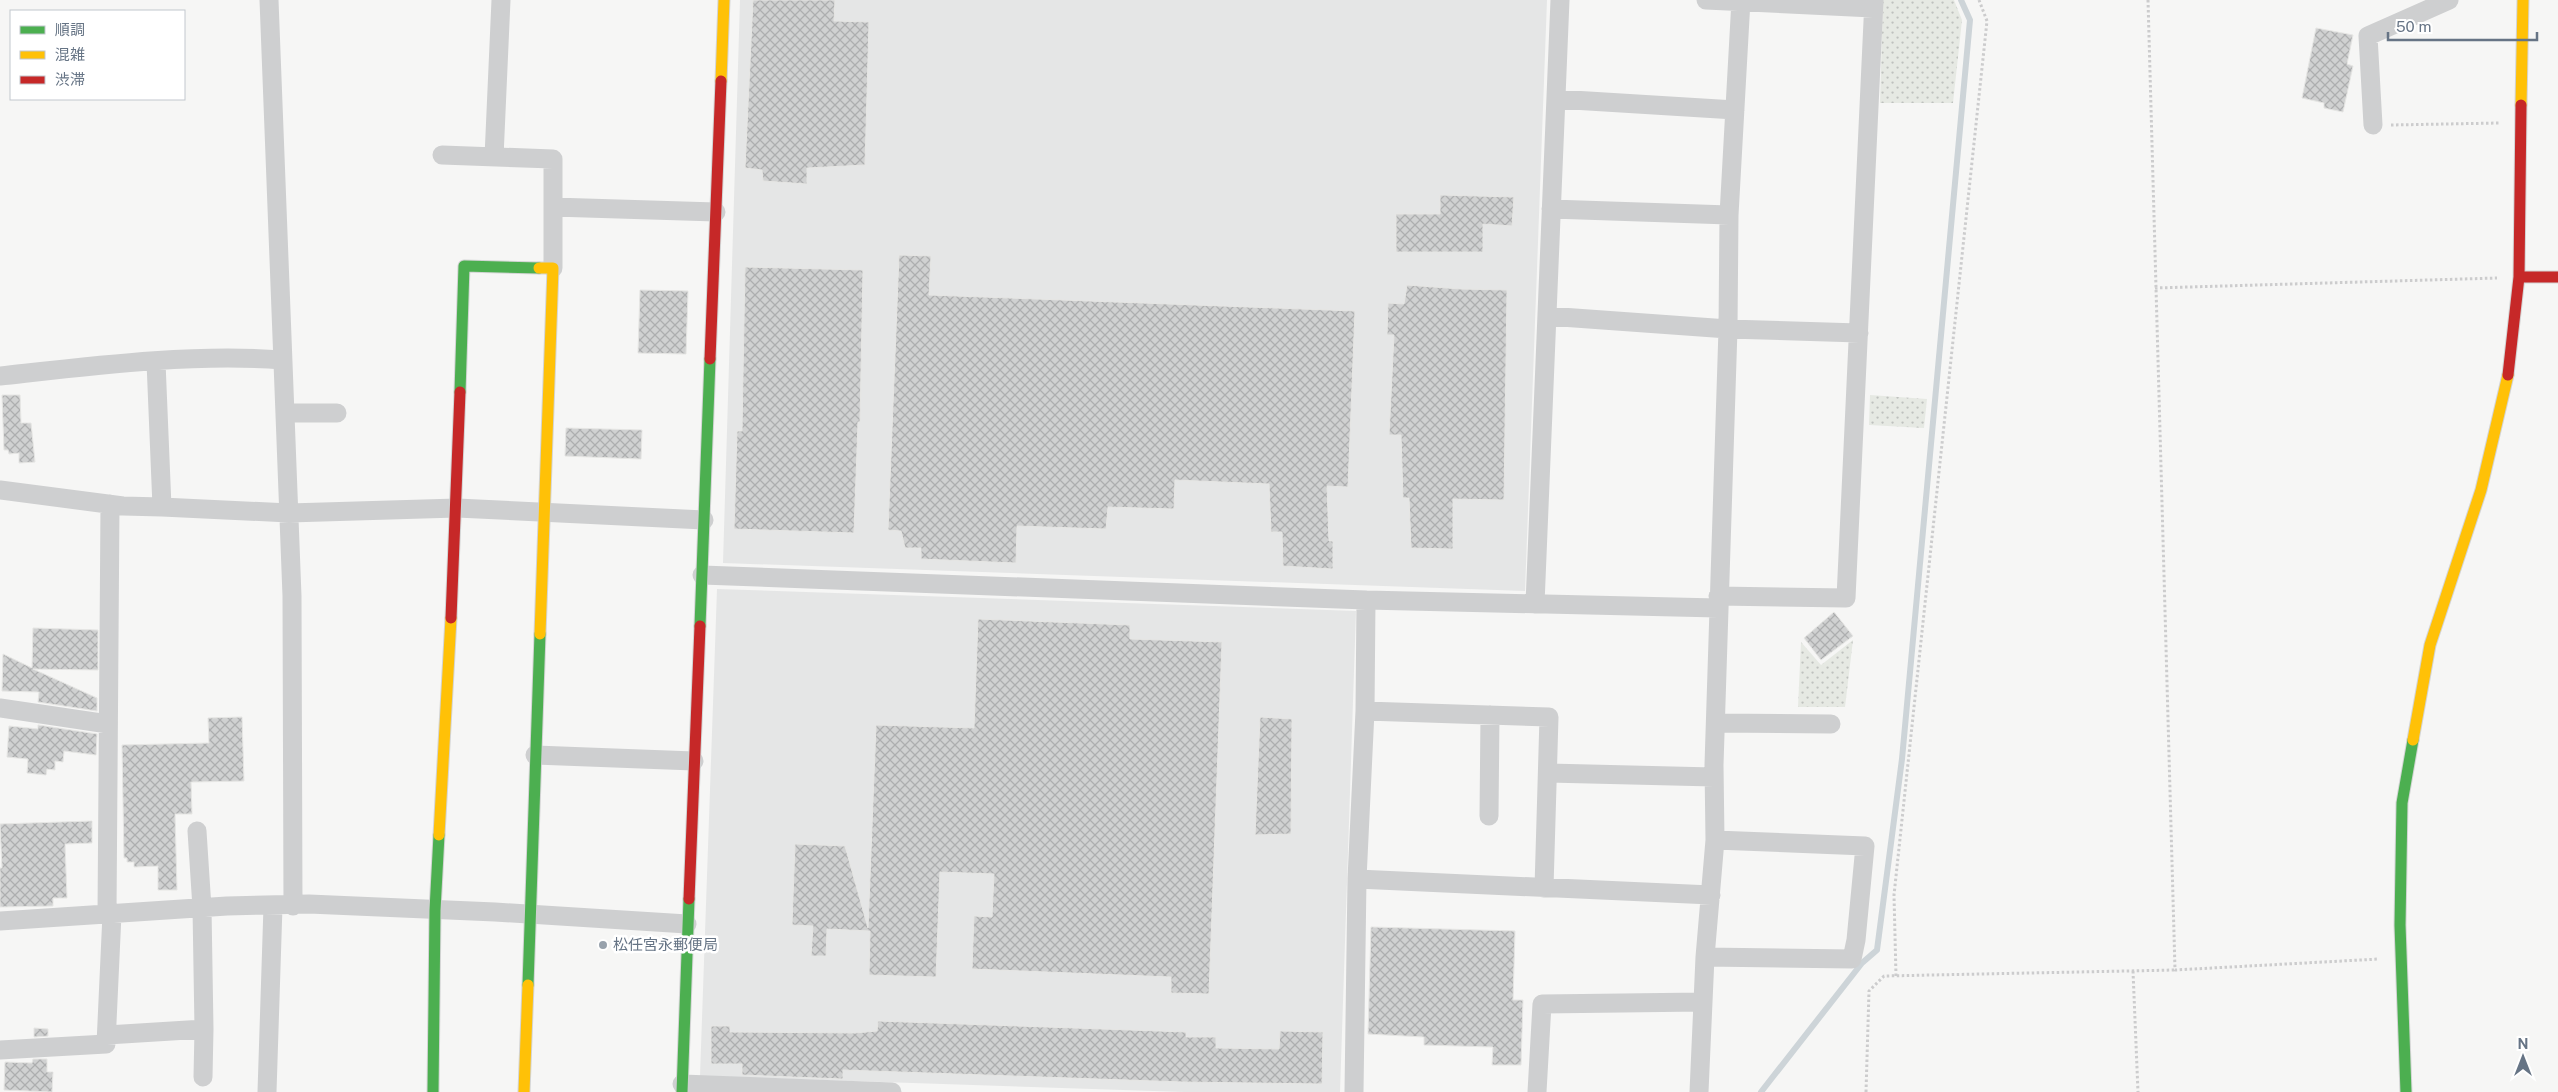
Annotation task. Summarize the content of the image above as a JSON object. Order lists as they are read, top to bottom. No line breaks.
{"places":["松任宮永郵便局"],"legend":["順調","混雑","渋滞"],"scale_bar":"50 m","north":"top"}
